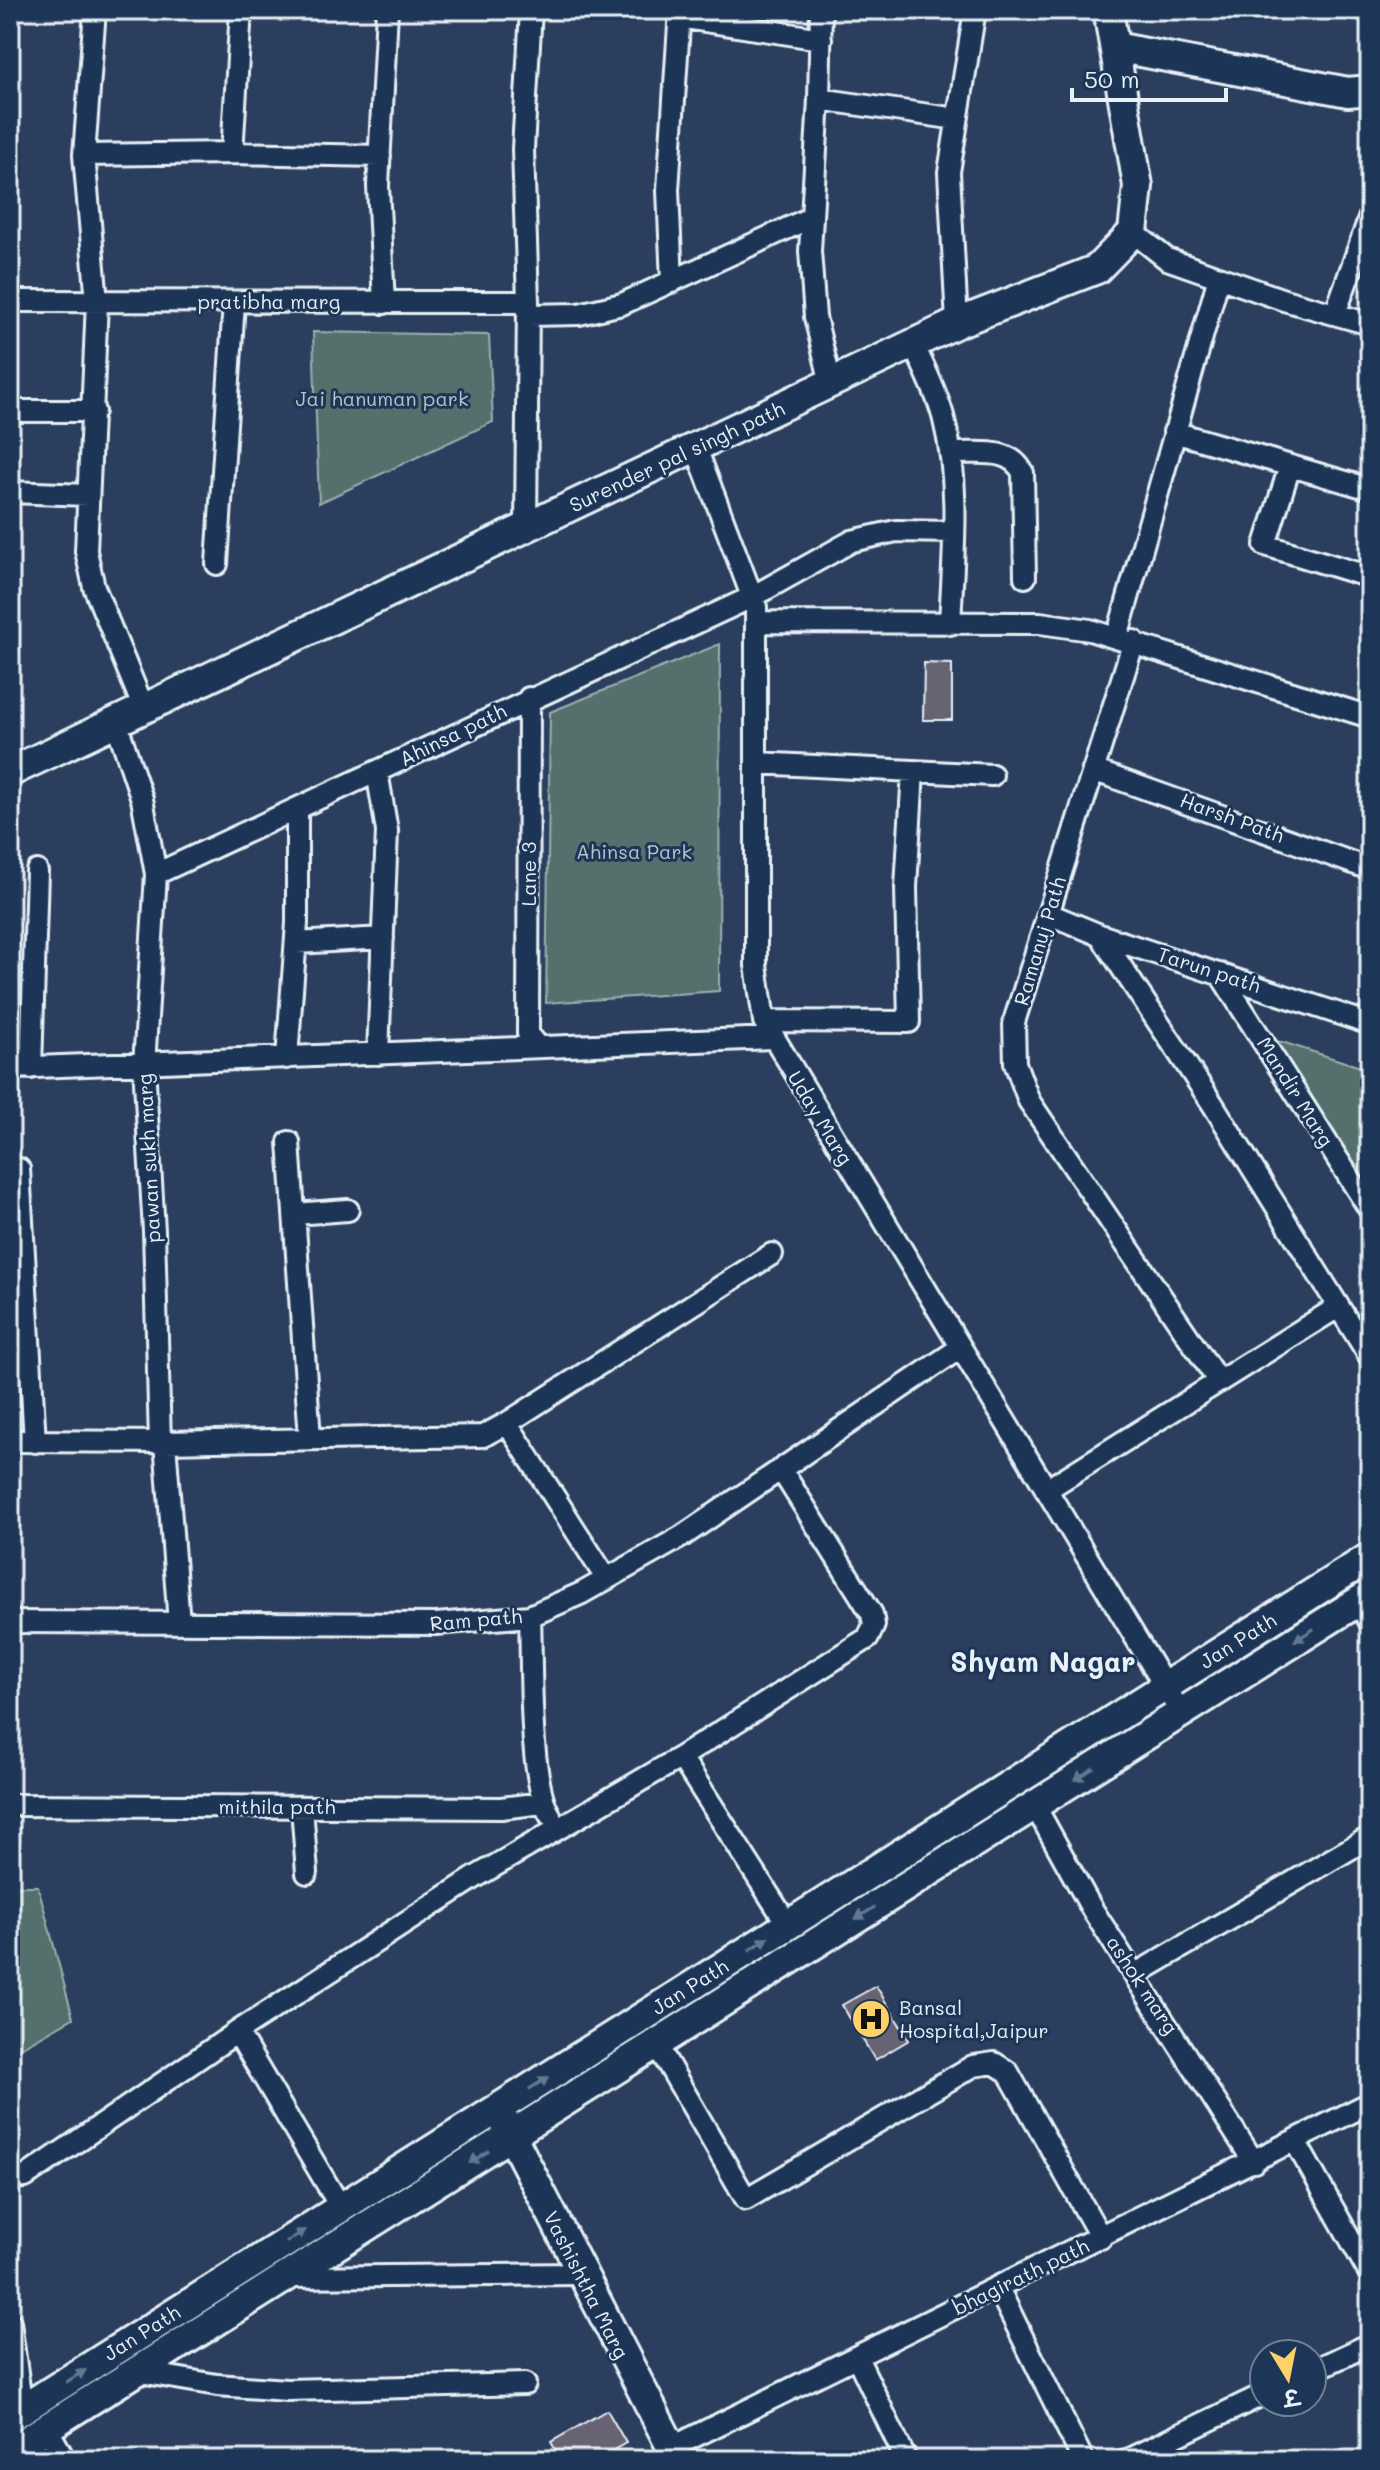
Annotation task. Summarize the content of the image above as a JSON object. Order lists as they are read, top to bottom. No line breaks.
{"streets":{"street":["pratibha marg","Surender pal singh path","Ahinsa path","Harsh Path","Lane 3","Ramanuj Path","Tarun path","Mandir Marg","Uday Marg","pawan sukh marg","Ram path","Jan Path","mithila path","ashok marg","bhagirath path","Vashishtha Marg"]},"crossings":[["Surender pal singh path","Uday Marg"],["Surender pal singh path","pawan sukh marg"],["Ahinsa path","Lane 3"],["Ahinsa path","Uday Marg"],["Ahinsa path","pawan sukh marg"],["Harsh Path","Ramanuj Path"],["Ramanuj Path","Tarun path"],["Tarun path","Mandir Marg"],["Uday Marg","Ram path"],["Uday Marg","Jan Path"],["pawan sukh marg","Ram path"],["Jan Path","ashok marg"],["Jan Path","Vashishtha Marg"],["ashok marg","bhagirath path"],["bhagirath path","Vashishtha Marg"]],"districts":["Shyam Nagar"],"parks":["Jai hanuman park","Ahinsa Park"],"places":{"hospital":["Bansal Hospital,Jaipur"]},"scale_bar":"50 m","north":"bottom"}
